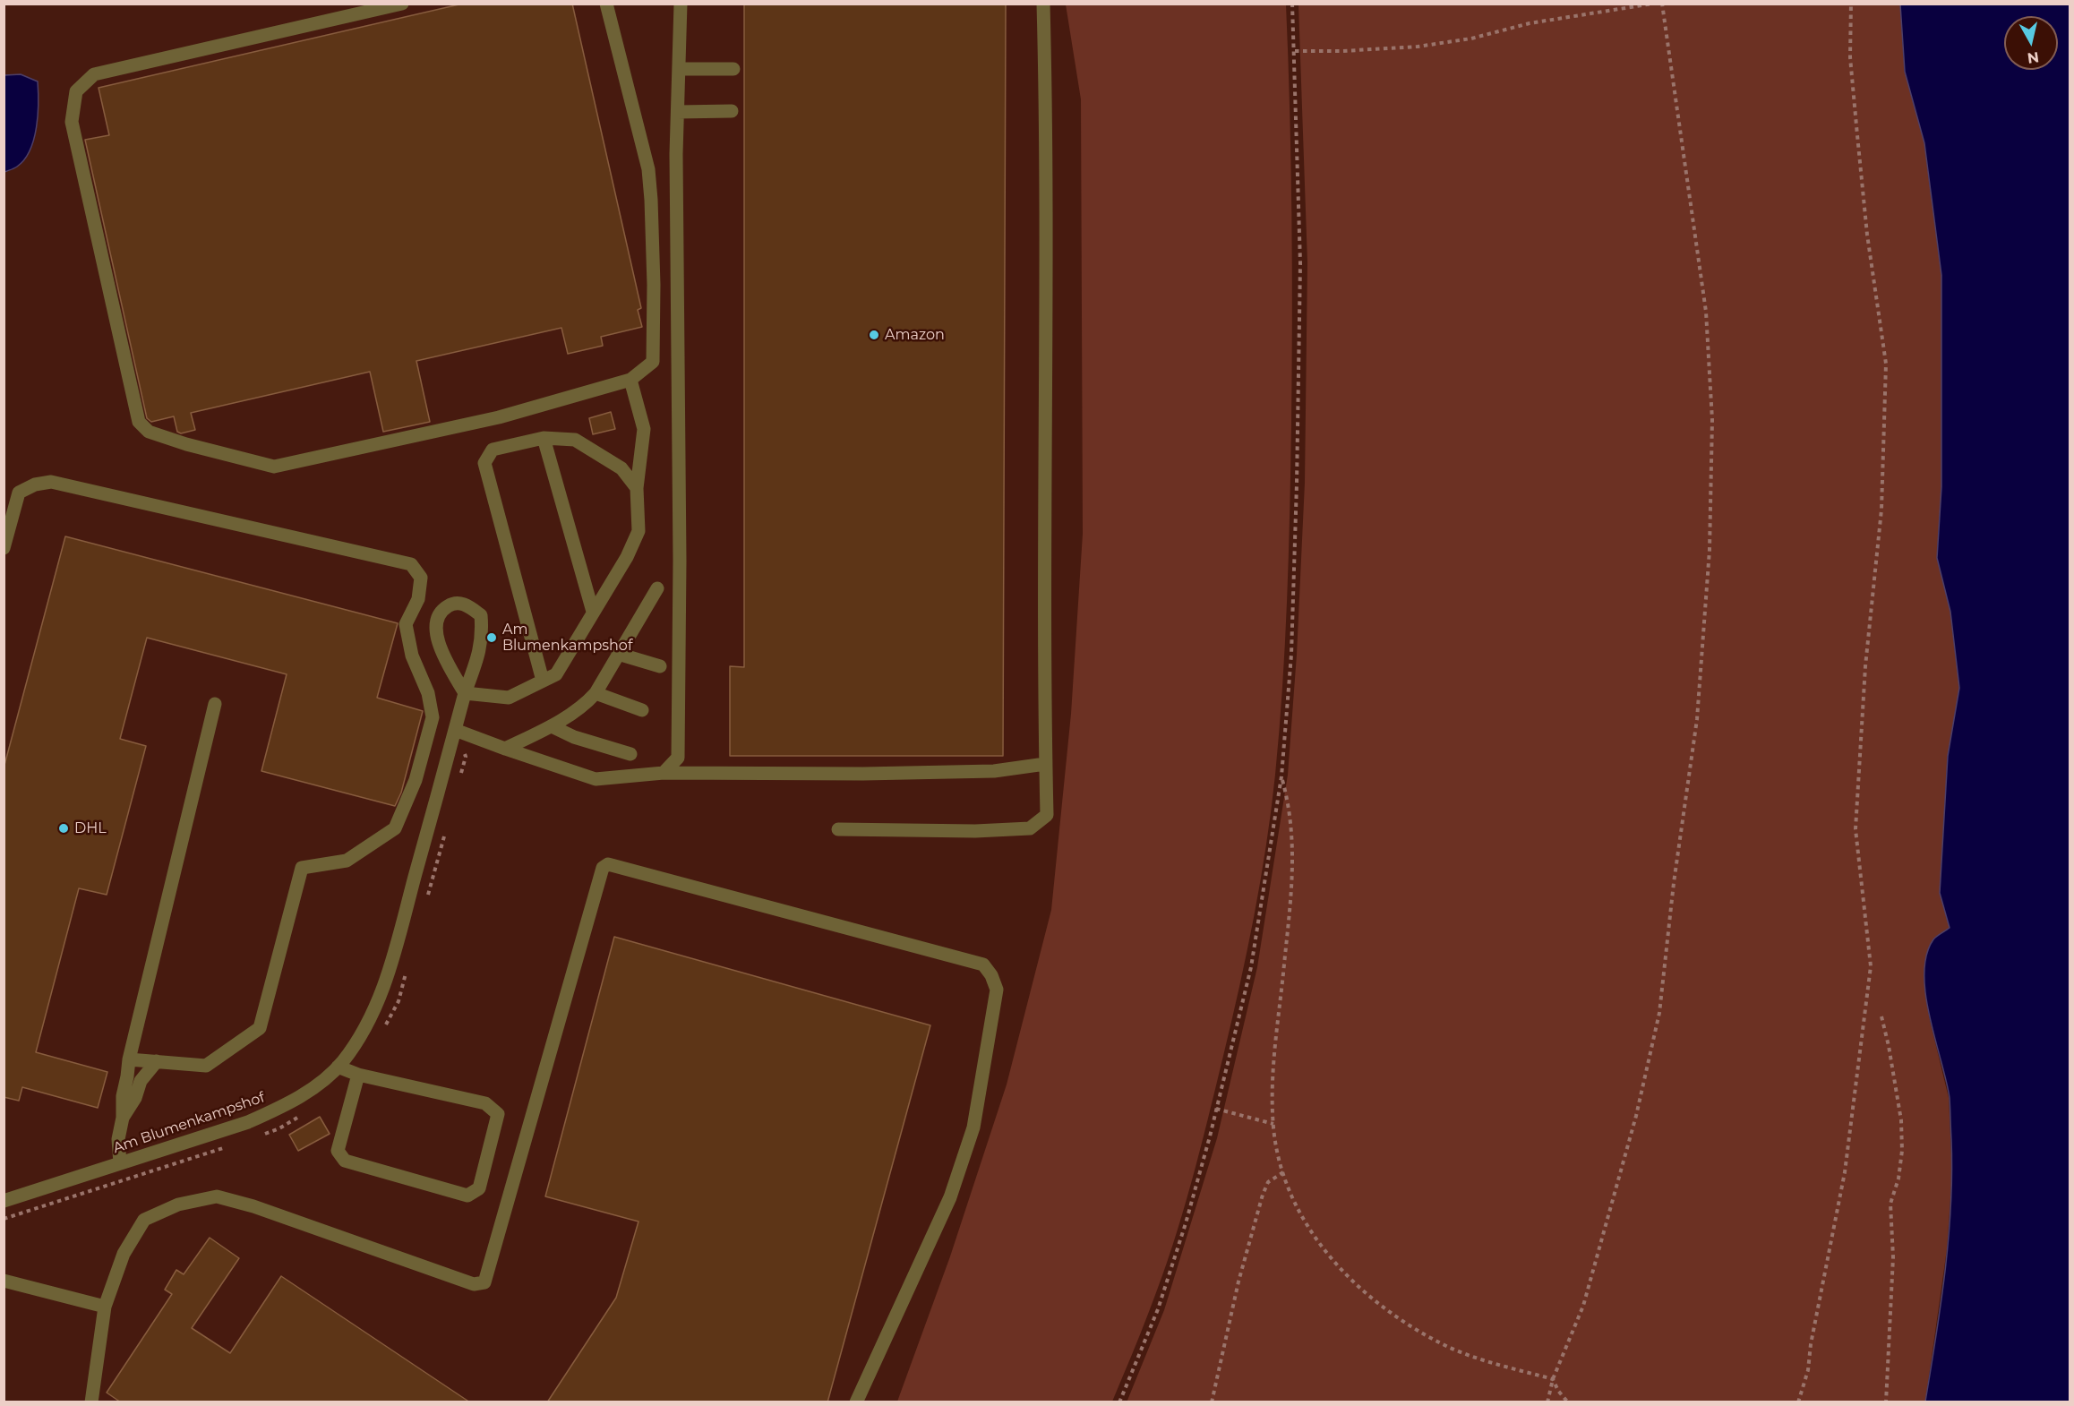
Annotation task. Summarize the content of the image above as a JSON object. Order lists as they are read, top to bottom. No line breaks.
{"streets":{"street":["Am Blumenkampshof"]},"places":["Amazon","Am Blumenkampshof","DHL"],"north":"bottom"}
